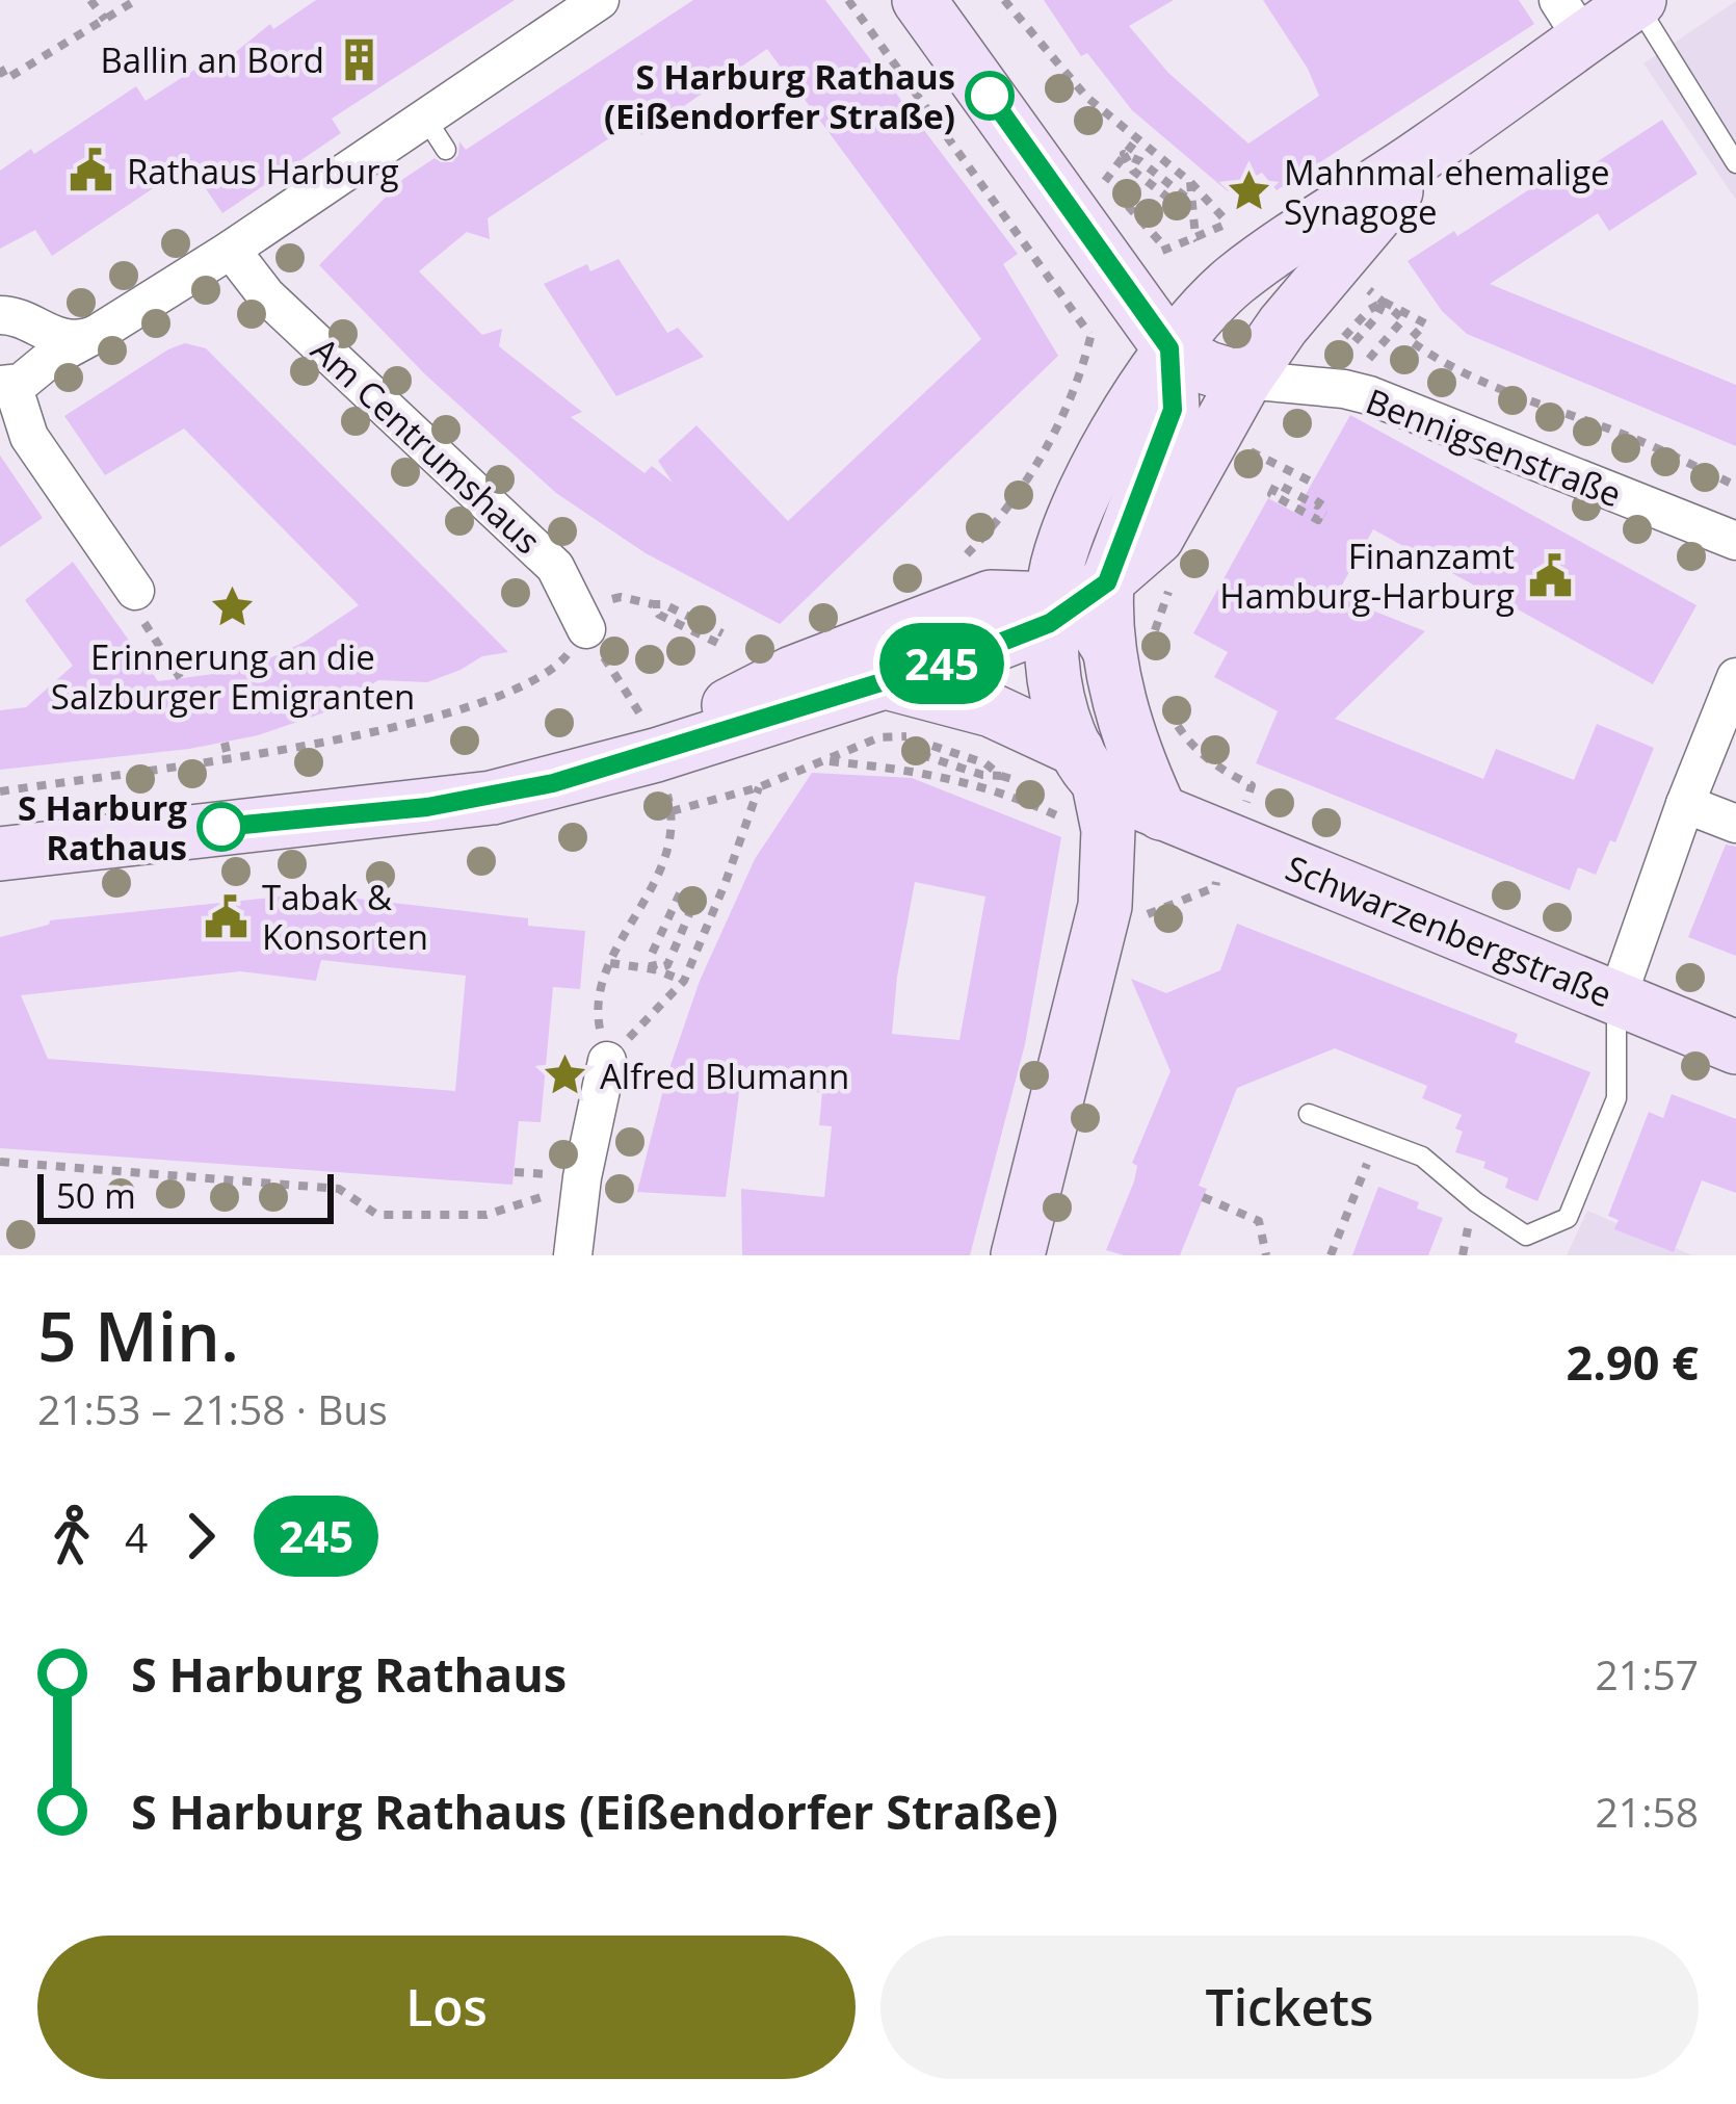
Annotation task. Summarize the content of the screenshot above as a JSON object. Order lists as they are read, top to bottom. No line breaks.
{"streets":{"main road":["Schwarzenbergstraße"],"street":["Am Centrumshaus","Bennigsenstraße"]},"places":{"building":["Ballin an Bord"],"other":["S Harburg Rathaus (Eißendorfer Straße)","S Harburg Rathaus"],"public building":["Rathaus Harburg","Finanzamt Hamburg-Harburg","Tabak & Konsorten"],"place":["Mahnmal ehemalige Synagoge","Erinnerung an die Salzburger Emigranten","Alfred Blumann"]},"lines":["bus line 245"],"scale_bar":"50 m","page":{"on_map":"245","scale":"50 m","heading":["5 Min.","21:53 – 21:58 · Bus","2.90 €"],"legs":["4","245"],"list":[{"name":"S Harburg Rathaus","value":"21:57"},{"name":"S Harburg Rathaus (Eißendorfer Straße)","value":"21:58"}],"buttons":["Los","Tickets"]}}
